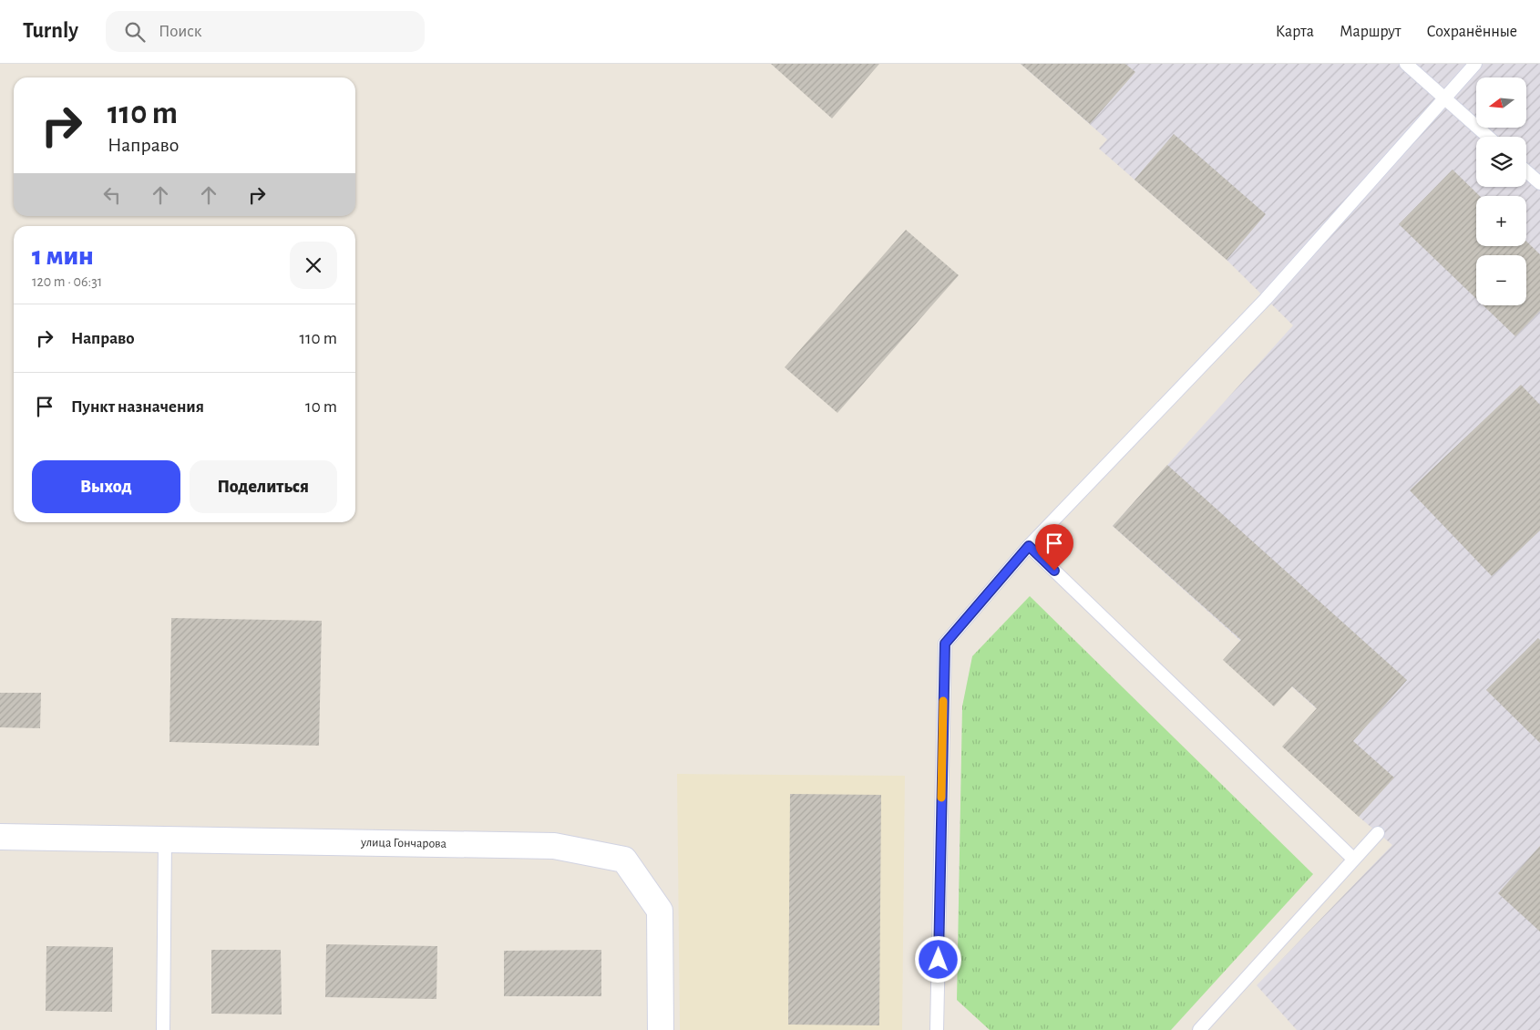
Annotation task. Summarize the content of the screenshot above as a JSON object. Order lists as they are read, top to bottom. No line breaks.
{"streets":{"street":["улица Гончарова"]},"north":"left","page":{"header":"Turnly","search":"Поиск","nav":["Карта","Маршрут","Сохранённые"],"map_buttons":["+","−"],"turn":["110 m","Направо"],"heading":["1 мин","120 m · 06:31"],"list":[{"name":"Направо","value":"110 m"},{"name":"Пункт назначения","value":"10 m"}],"buttons":["Выход","Поделиться"]}}
